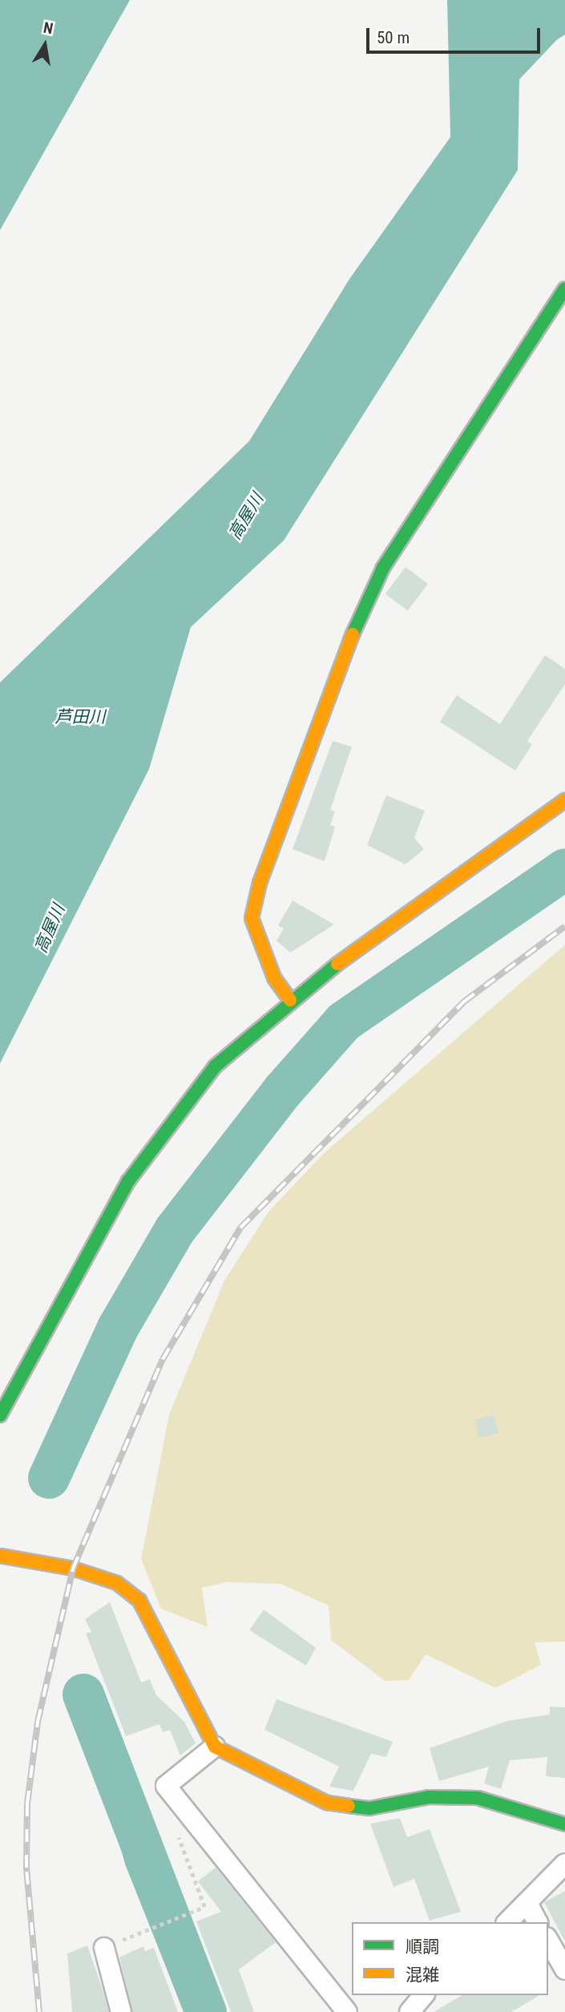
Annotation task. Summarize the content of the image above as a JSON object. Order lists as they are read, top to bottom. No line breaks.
{"water":["高屋川","芦田川"],"legend":["順調","混雑"],"scale_bar":"50 m","north":"top"}
